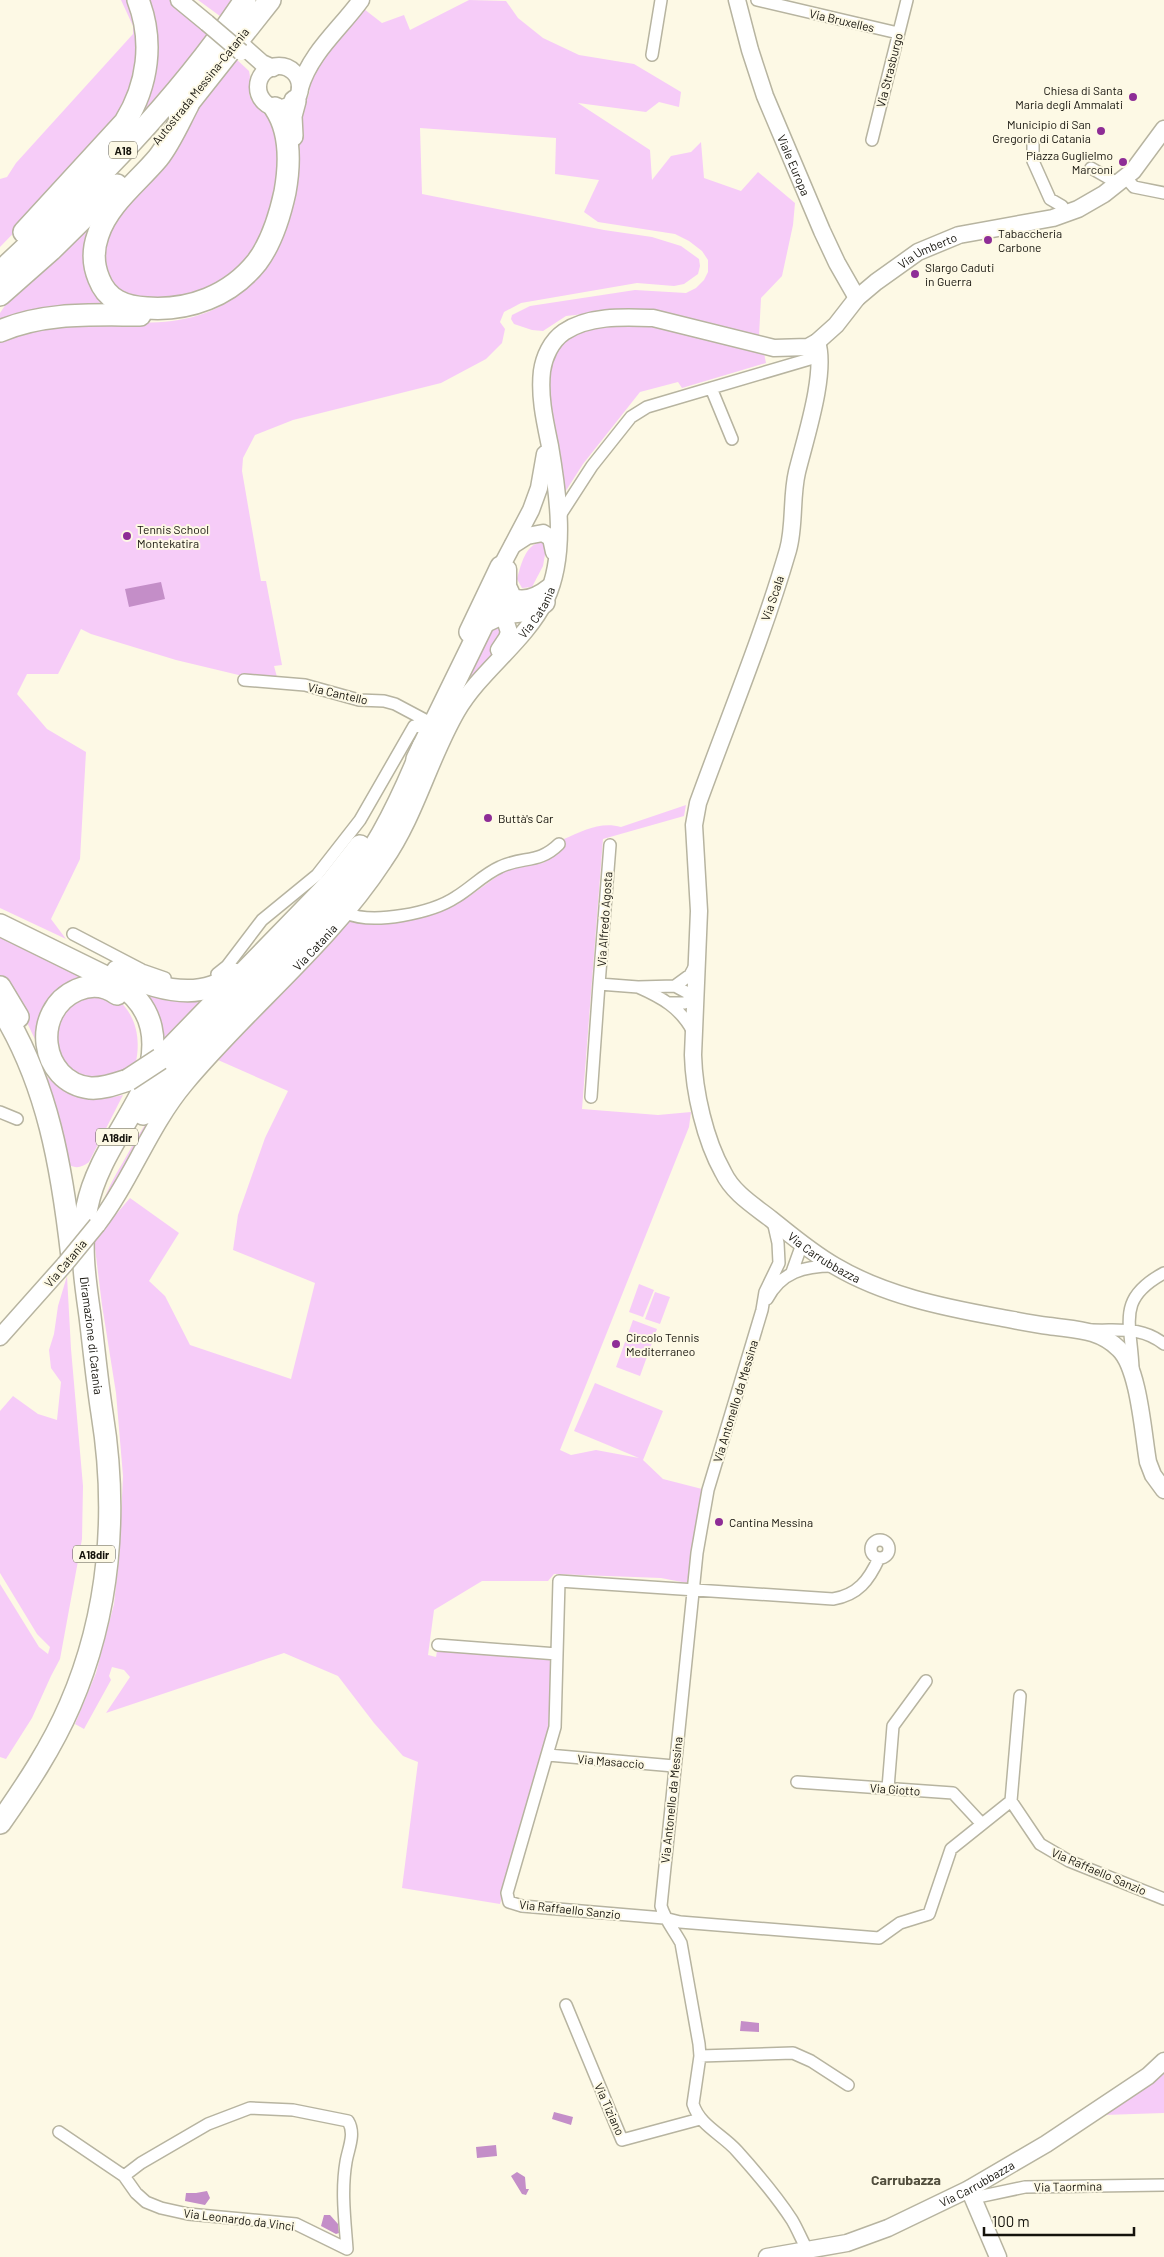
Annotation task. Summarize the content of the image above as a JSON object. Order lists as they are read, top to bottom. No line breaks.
{"streets":{"highway":["Autostrada Messina-Catania","A18","A18dir","Diramazione di Catania"],"main road":["Viale Europa","Via Umberto","Via Scala","Via Catania","Via Carrubbazza"],"street":["Via Bruxelles","Via Strasburgo","Via Cantello","Via Alfredo Agosta","Via Antonello da Messina","Via Masaccio","Via Giotto","Via Raffaello Sanzio","Via Tiziano","Via Taormina","Via Leonardo da Vinci"]},"crossings":[["Via Bruxelles","Via Strasburgo"],["Viale Europa","Via Umberto"],["Via Umberto","Via Scala"],["Via Umberto","Via Catania"],["Via Scala","Via Catania"],["Via Scala","Via Carrubbazza"],["Via Carrubbazza","Via Taormina"],["Via Antonello da Messina","Via Masaccio"],["Via Antonello da Messina","Via Raffaello Sanzio"],["Via Antonello da Messina","Via Tiziano"],["Via Masaccio","Via Raffaello Sanzio"],["Via Giotto","Via Raffaello Sanzio"]],"districts":["Carrubazza"],"places":["Chiesa di Santa Maria degli Ammalati","Municipio di San Gregorio di Catania","Piazza Guglielmo Marconi","Tabaccheria Carbone","Slargo Caduti in Guerra","Tennis School Montekatira","Buttà's Car","Circolo Tennis Mediterraneo","Cantina Messina"],"scale_bar":"100 m"}
